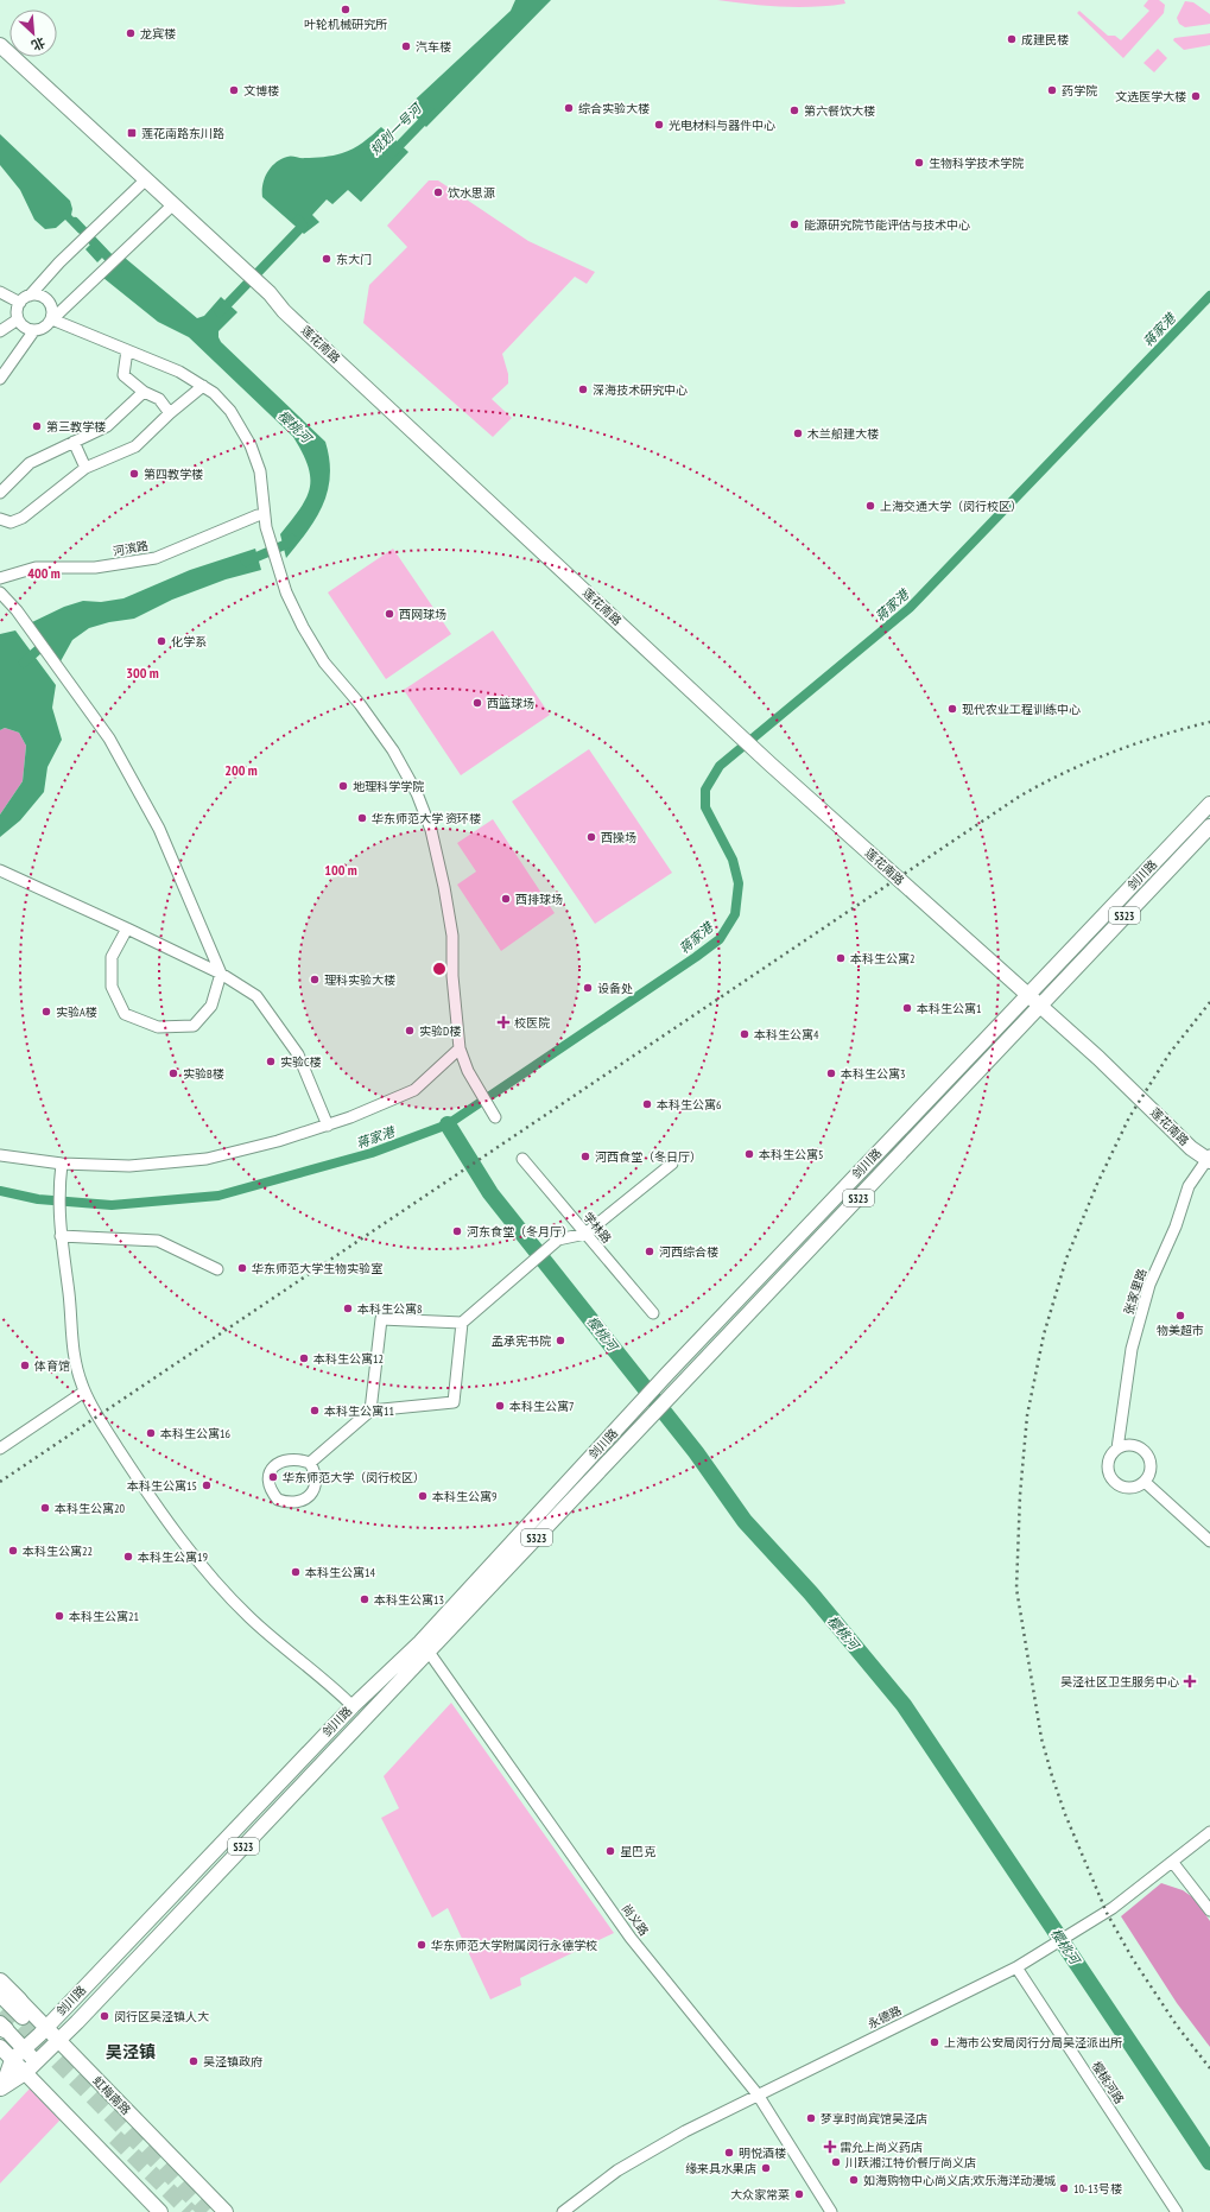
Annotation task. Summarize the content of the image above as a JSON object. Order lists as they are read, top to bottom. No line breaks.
{"streets":{"main road":["莲花南路","剑川路","S323","虹梅南路"],"street":["河滨路","学林路","张家里路","尚义路","永德路","樱桃河路"]},"crossings":[["莲花南路","剑川路"],["莲花南路","张家里路"],["剑川路","尚义路"],["剑川路","虹梅南路"],["尚义路","永德路"],["永德路","樱桃河路"]],"districts":["吴泾镇"],"water":["规划一号河","蒋家港","樱桃河"],"places":{"other":["叶轮机械研究所","龙宾楼","成建民楼","汽车楼","文博楼","药学院","文选医学大楼","综合实验大楼","第六餐饮大楼","光电材料与器件中心","生物科学技术学院","饮水思源","能源研究院节能评估与技术中心","东大门","深海技术研究中心","第三教学楼","木兰船建大楼","第四教学楼","上海交通大学（闵行校区）","西网球场","化学系","西篮球场","现代农业工程训练中心","地理科学学院","华东师范大学 资环楼","西操场","西排球场","本科生公寓2","理科实验大楼","设备处","本科生公寓1","实验A楼","实验D楼","本科生公寓4","实验C楼","实验B楼","本科生公寓3","本科生公寓6","本科生公寓5","河西食堂（冬日厅）","河东食堂（冬月厅）","河西综合楼","华东师范大学生物实验室","本科生公寓8","物美超市","孟承宪书院","本科生公寓12","体育馆","本科生公寓7","本科生公寓11","本科生公寓16","华东师范大学（闵行校区）","本科生公寓15","本科生公寓9","本科生公寓20","本科生公寓22","本科生公寓19","本科生公寓14","本科生公寓13","本科生公寓21","星巴克","华东师范大学附属闵行永德学校","闵行区吴泾镇人大","上海市公安局闵行分局吴泾派出所","吴泾镇政府","梦享时尚宾馆吴泾店","明悦酒楼","川跃湘江特价餐厅尚义店","缘来具水果店","如海购物中心尚义店;欢乐海洋动漫城","10-13号楼","大众家常菜"],"transit":["莲花南路东川路"],"health":["校医院","吴泾社区卫生服务中心","雷允上尚义药店"]},"north":"bottom right","rings":["400 m","300 m","200 m","100 m"]}
